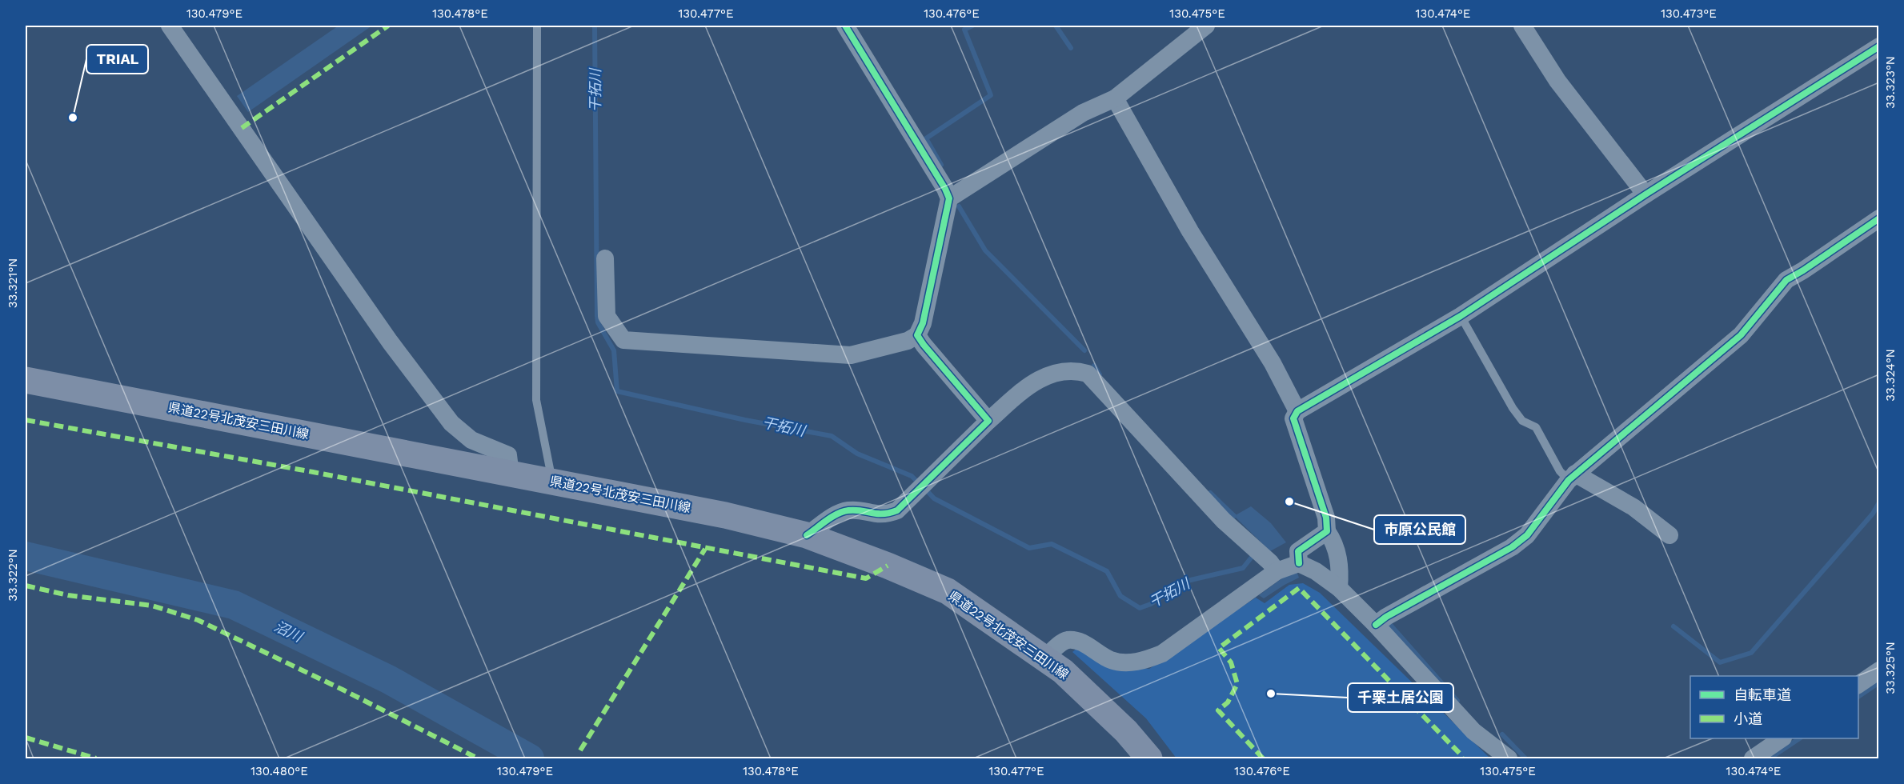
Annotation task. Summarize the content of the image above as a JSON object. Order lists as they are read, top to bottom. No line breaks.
{"streets":{"main road":["県道22号北茂安三田川線"]},"water":["干拓川","沼川"],"places":["TRIAL","市原公民館","千栗土居公園"],"legend":["自転車道","小道"],"coordinates":["130.479°E","130.478°E","130.477°E","130.476°E","130.475°E","130.474°E","130.473°E","33.323°N","33.321°N","33.324°N","33.322°N","33.325°N","130.480°E"]}
